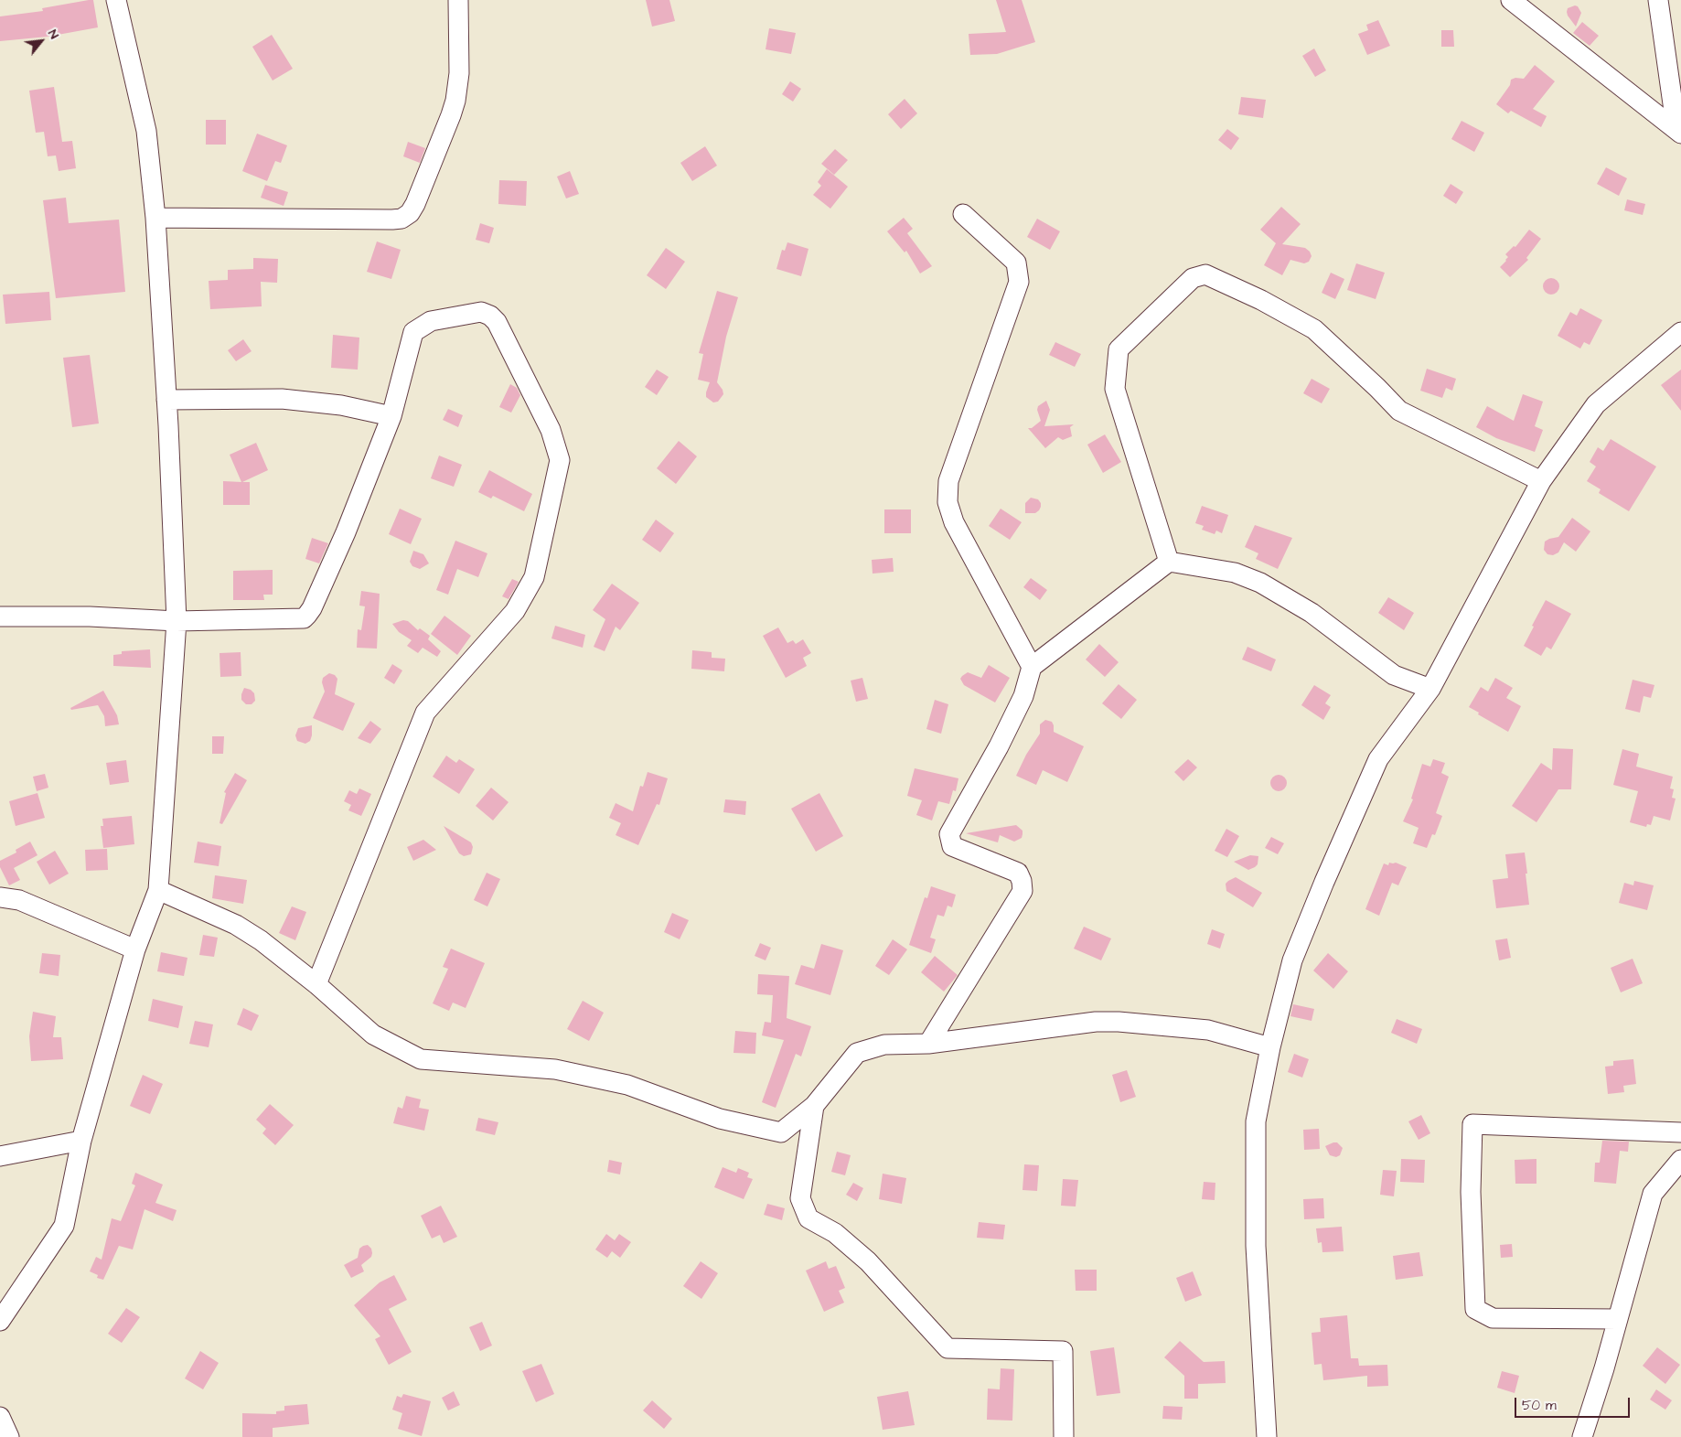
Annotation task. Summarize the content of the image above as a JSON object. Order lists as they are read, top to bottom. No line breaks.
{"scale_bar":"50 m","north":"top right"}
